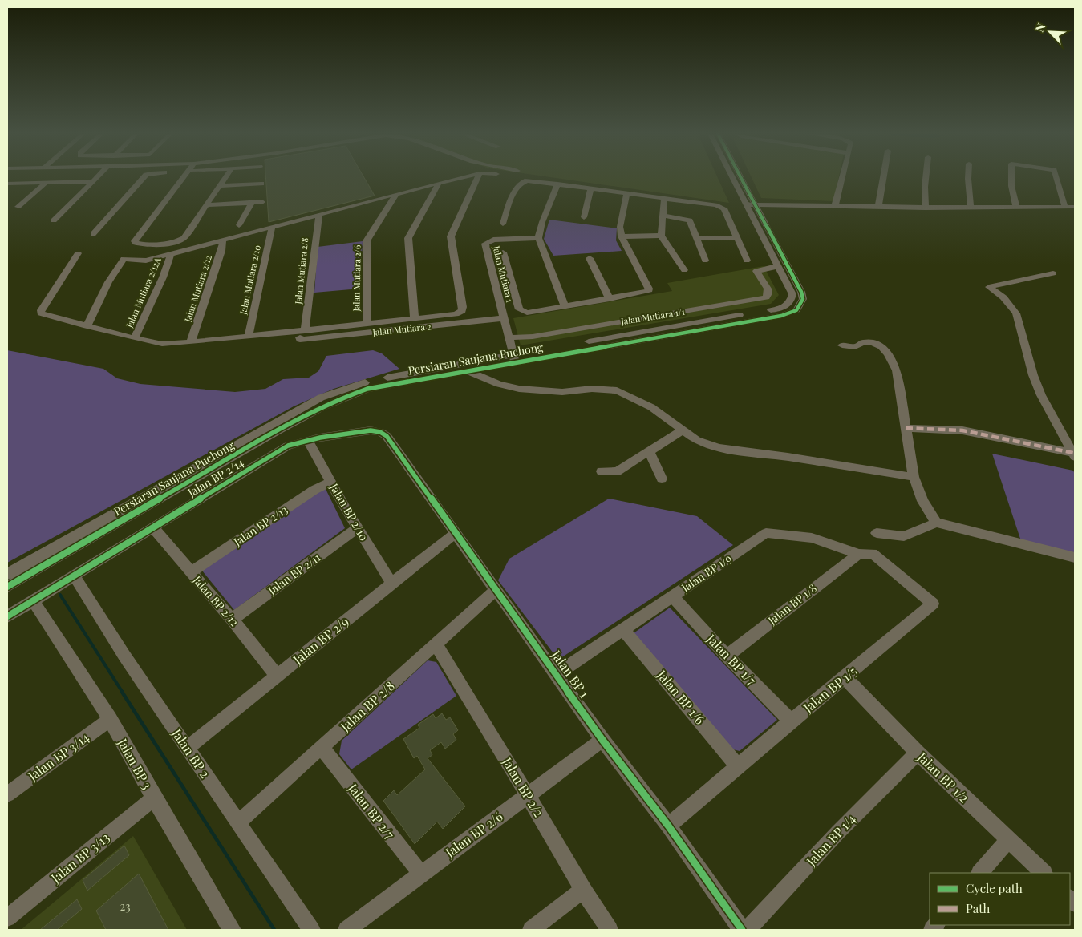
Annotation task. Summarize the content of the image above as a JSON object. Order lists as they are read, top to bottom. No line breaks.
{"streets":{"street":["Jalan Mutiara 2/8","Jalan Mutiara 1","Jalan Mutiara 2/6","Jalan Mutiara 2/10","Jalan Mutiara 2/12","Jalan Mutiara 2/12A","Jalan Mutiara 1/1","Jalan Mutiara 2","Persiaran Saujana Puchong","Jalan BP 2/14","Jalan BP 2/10","Jalan BP 2/13","Jalan BP 1/9","Jalan BP 2/11","Jalan BP 2/12","Jalan BP 1/8","Jalan BP 2/9","Jalan BP 1/7","Jalan BP 1","Jalan BP 1/5","Jalan BP 1/6","Jalan BP 2/8","Jalan BP 2","Jalan BP 3/14","Jalan BP 3","Jalan BP 1/2","Jalan BP 2/2","Jalan BP 2/7","Jalan BP 2/6","Jalan BP 1/4","Jalan BP 3/13"]},"crossings":[["Jalan Mutiara 2/8","Jalan Mutiara 2"],["Jalan Mutiara 1","Jalan Mutiara 1/1"],["Jalan Mutiara 1","Jalan Mutiara 2"],["Jalan Mutiara 1","Persiaran Saujana Puchong"],["Jalan BP 2/14","Jalan BP 2/10"],["Jalan BP 2/14","Jalan BP 2/12"],["Jalan BP 2/14","Jalan BP 1"],["Jalan BP 2/14","Jalan BP 2"],["Jalan BP 2/14","Jalan BP 3"],["Jalan BP 2/10","Jalan BP 2/13"],["Jalan BP 2/10","Jalan BP 2/11"],["Jalan BP 2/10","Jalan BP 2/9"],["Jalan BP 2/13","Jalan BP 2/12"],["Jalan BP 1/9","Jalan BP 1/8"],["Jalan BP 1/9","Jalan BP 1/7"],["Jalan BP 1/9","Jalan BP 1"],["Jalan BP 1/9","Jalan BP 1/5"],["Jalan BP 1/9","Jalan BP 1/6"],["Jalan BP 2/11","Jalan BP 2/12"],["Jalan BP 2/12","Jalan BP 2/9"],["Jalan BP 1/8","Jalan BP 1/7"],["Jalan BP 1/8","Jalan BP 1/5"],["Jalan BP 2/9","Jalan BP 1"],["Jalan BP 2/9","Jalan BP 2"],["Jalan BP 1/7","Jalan BP 1/5"],["Jalan BP 1","Jalan BP 1/5"],["Jalan BP 1","Jalan BP 2/8"],["Jalan BP 1","Jalan BP 2/6"],["Jalan BP 1/5","Jalan BP 1/6"],["Jalan BP 1/5","Jalan BP 1/2"],["Jalan BP 2/8","Jalan BP 2"],["Jalan BP 2/8","Jalan BP 2/2"],["Jalan BP 2/8","Jalan BP 2/7"],["Jalan BP 3/14","Jalan BP 3"],["Jalan BP 3","Jalan BP 3/13"],["Jalan BP 1/2","Jalan BP 1/4"],["Jalan BP 2/2","Jalan BP 2/6"],["Jalan BP 2/7","Jalan BP 2/6"]],"house_numbers":["23"],"legend":["Cycle path","Path"],"north":"top left"}
